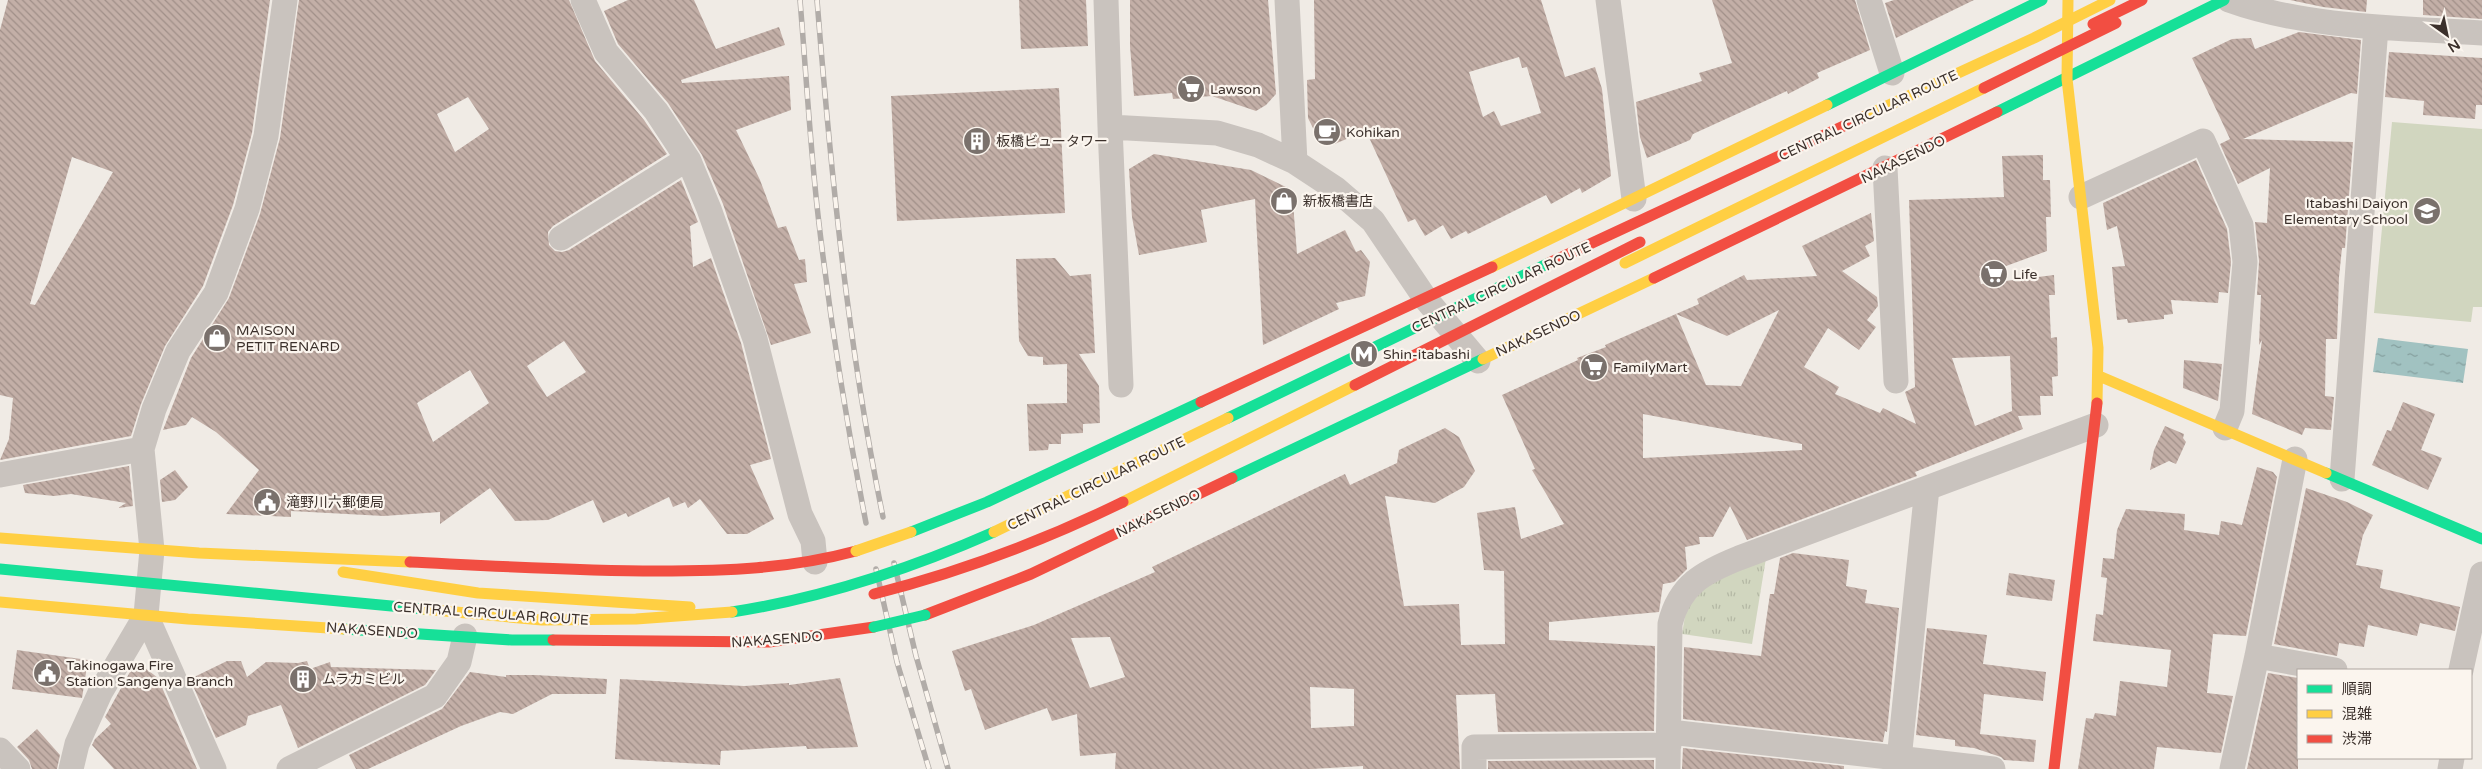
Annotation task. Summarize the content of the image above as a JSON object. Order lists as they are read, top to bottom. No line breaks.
{"streets":{"main road":["CENTRAL CIRCULAR ROUTE","NAKASENDO"]},"places":{"supermarket":["Lawson","Life","FamilyMart"],"cafe":["Kohikan"],"building":["板橋ビュータワー","ムラカミビル"],"shop":["新板橋書店","MAISON PETIT RENARD"],"school or university":["Itabashi Daiyon Elementary School"],"metro station":["Shin-itabashi"],"public building":["滝野川六郵便局","Takinogawa Fire Station Sangenya Branch"]},"legend":["順調","混雑","渋滞"],"north":"bottom right"}
